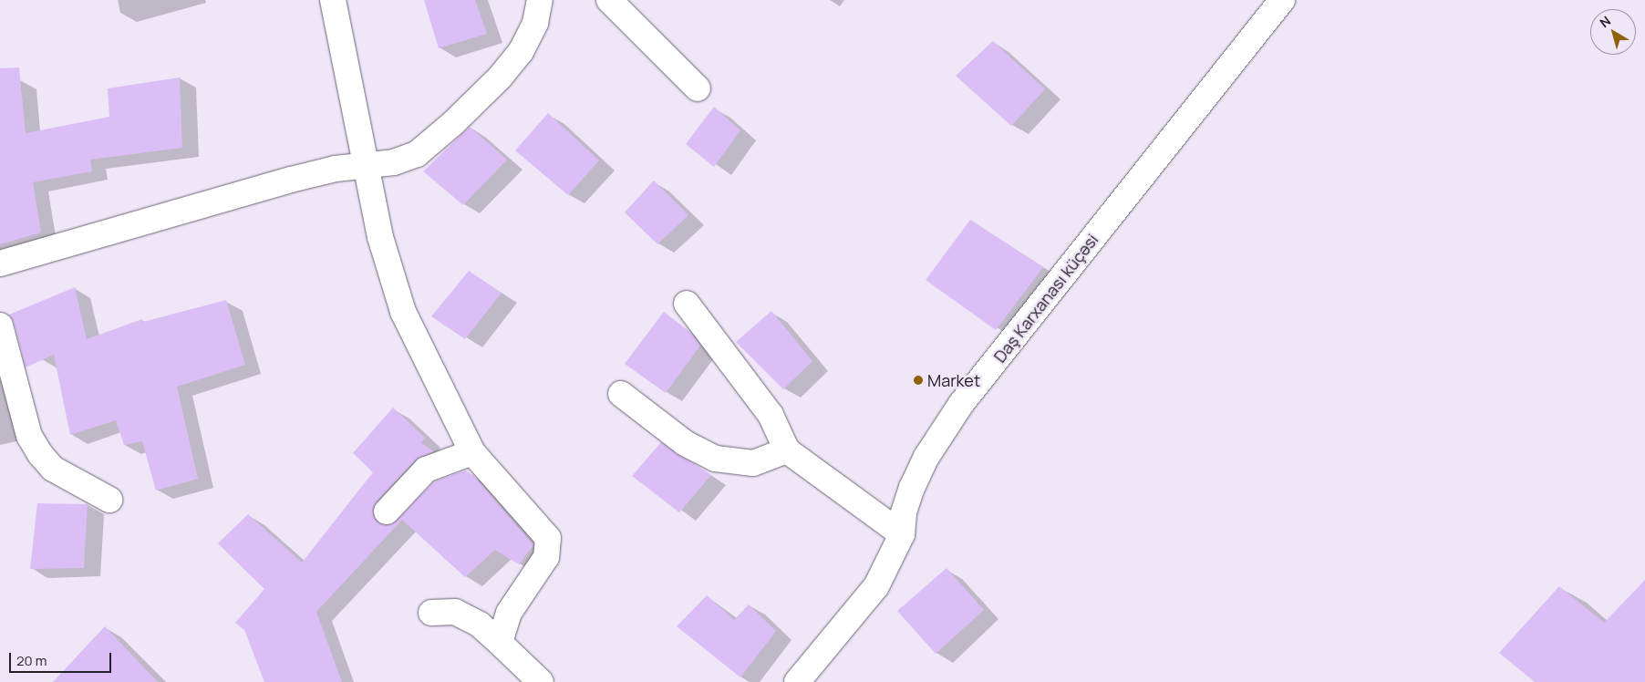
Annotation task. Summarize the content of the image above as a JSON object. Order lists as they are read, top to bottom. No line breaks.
{"streets":{"street":["Daş Karxanası küçəsi"]},"places":["Market"],"scale_bar":"20 m","north":"top left"}
